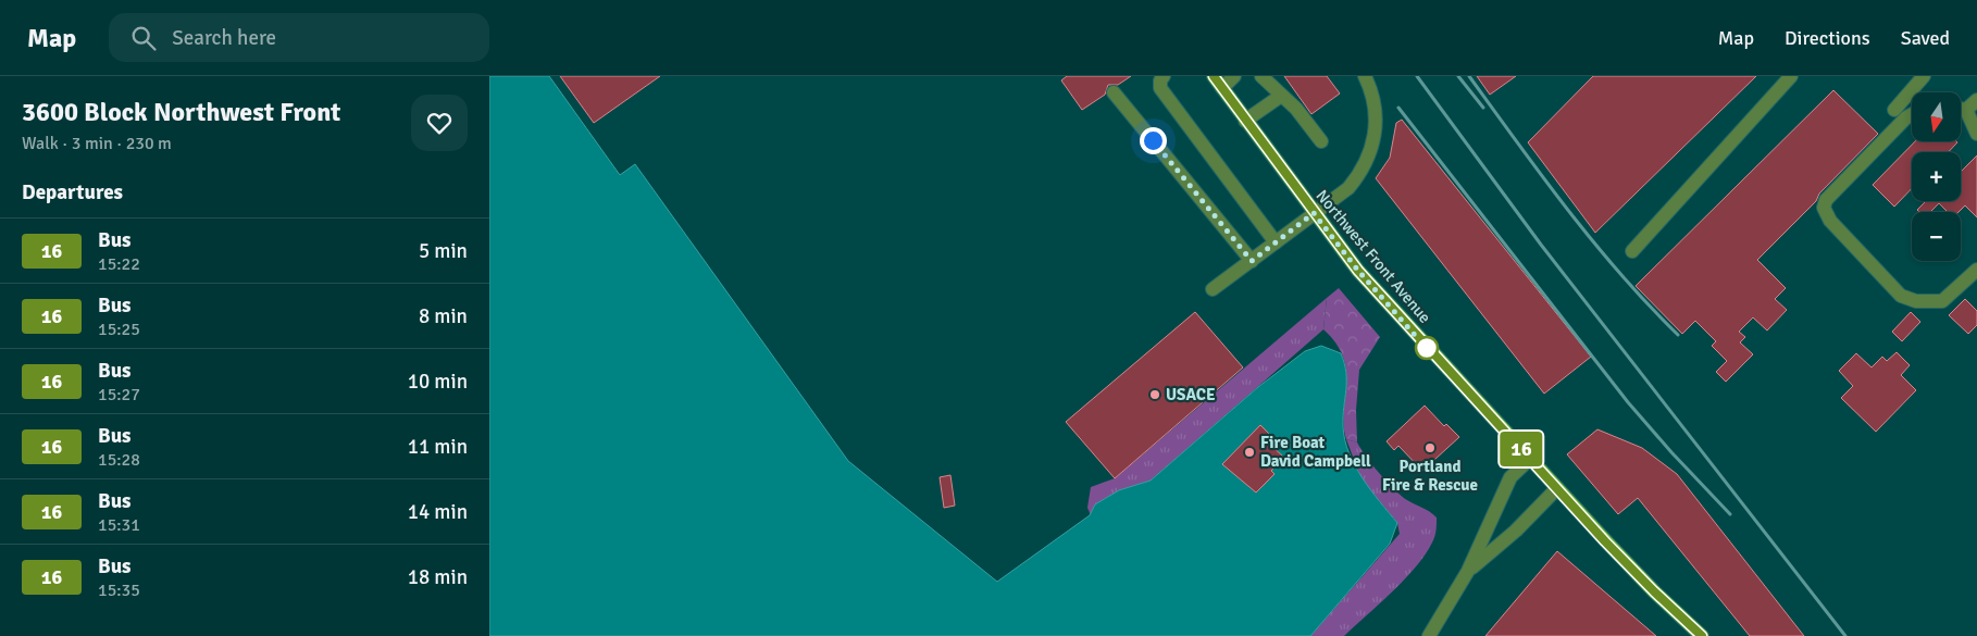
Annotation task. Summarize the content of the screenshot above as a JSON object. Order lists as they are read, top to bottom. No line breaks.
{"streets":{"main road":["Northwest Front Avenue"]},"places":["USACE","Portland Fire & Rescue","Fire Boat David Campbell"],"lines":["bus line 16"],"north":"bottom","page":{"header":"Map","search":"Search here","nav":["Map","Directions","Saved"],"heading":[["3600 Block Northwest Front","Walk · 3 min · 230 m"],"Departures"],"on_map":"16","map_buttons":["+","−"],"list":[{"mark":"16","name":"Bus","note":"15:22","value":"5 min"},{"mark":"16","name":"Bus","note":"15:25","value":"8 min"},{"mark":"16","name":"Bus","note":"15:27","value":"10 min"},{"mark":"16","name":"Bus","note":"15:28","value":"11 min"},{"mark":"16","name":"Bus","note":"15:31","value":"14 min"},{"mark":"16","name":"Bus","note":"15:35","value":"18 min"}]}}
